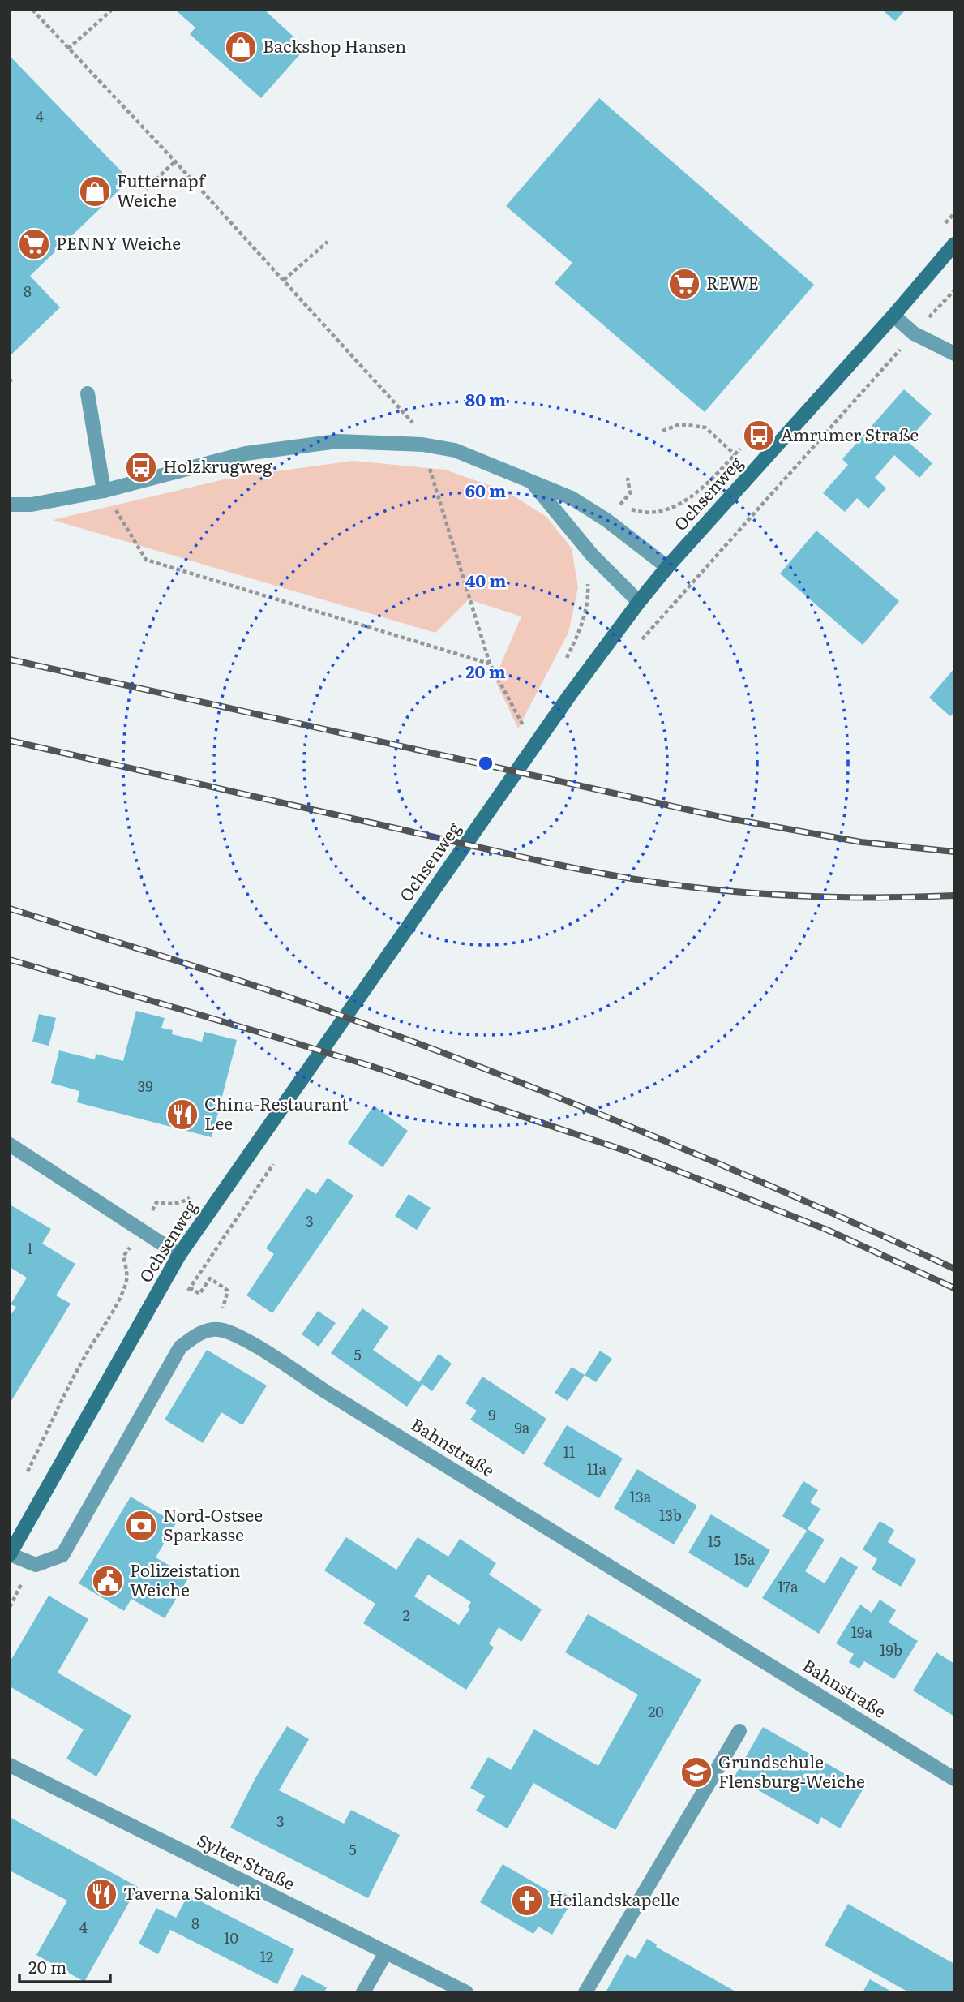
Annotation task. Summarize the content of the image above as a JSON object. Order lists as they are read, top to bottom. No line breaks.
{"streets":{"main road":["Ochsenweg"],"street":["Bahnstraße","Sylter Straße"]},"crossings":[["Ochsenweg","Bahnstraße"]],"places":{"shop":["Backshop Hansen","Futternapf Weiche"],"supermarket":["PENNY Weiche","REWE"],"bus stop":["Amrumer Straße","Holzkrugweg"],"restaurant":["China-Restaurant Lee","Taverna Saloniki"],"bank":["Nord-Ostsee Sparkasse"],"public building":["Polizeistation Weiche"],"school or university":["Grundschule Flensburg-Weiche"],"church":["Heilandskapelle"]},"house_numbers":["4","8","39","3","1","5","9","9a","11","11a","13a","13b","15","15a","17a","2","19a","19b","20","3","5","8","4","10","12"],"scale_bar":"20 m","rings":["80 m","60 m","40 m","20 m"]}
